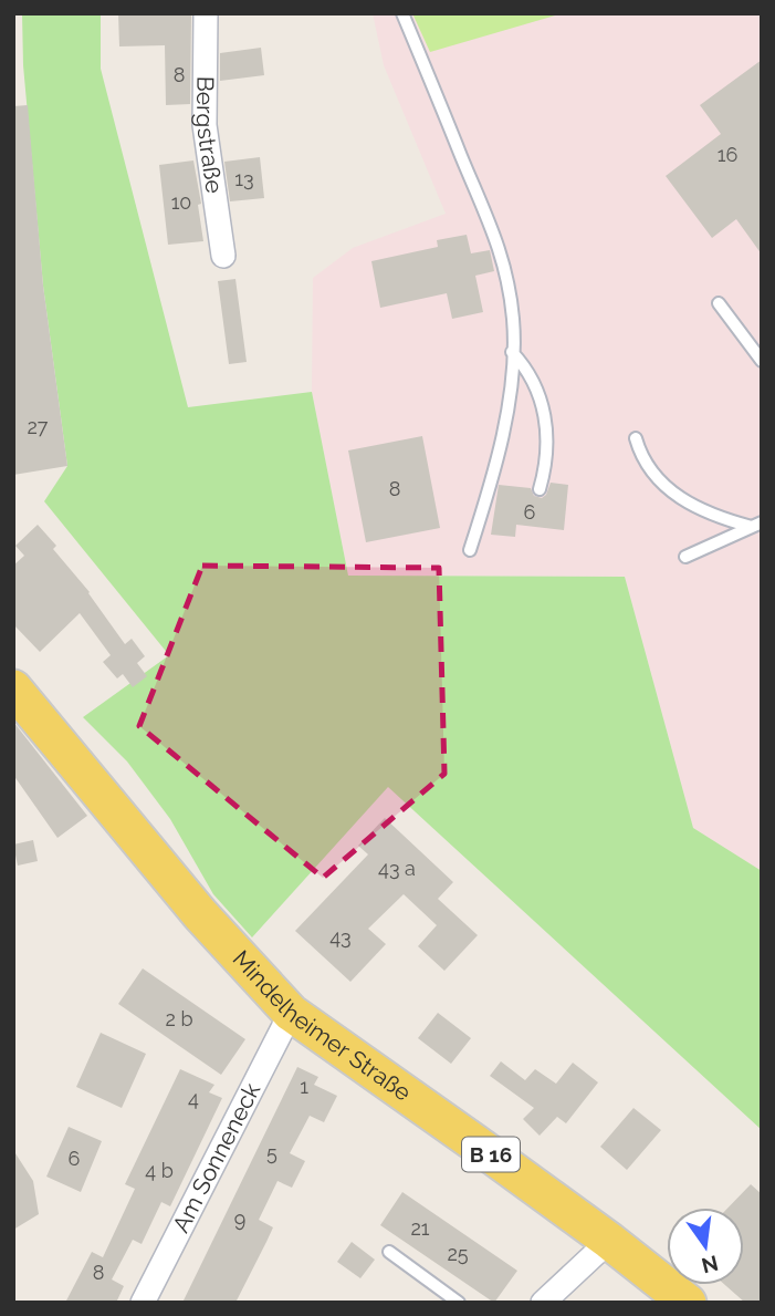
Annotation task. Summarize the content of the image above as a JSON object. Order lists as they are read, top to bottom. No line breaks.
{"streets":{"main road":["Mindelheimer Straße","B 16"],"street":["Bergstraße","Am Sonneneck"]},"crossings":[["Mindelheimer Straße","Am Sonneneck"]],"house_numbers":["8","16","13","10","27","8","6","43 a","43","2 b","1","4","5","6","4 b","9","21","25","8"],"north":"bottom"}
